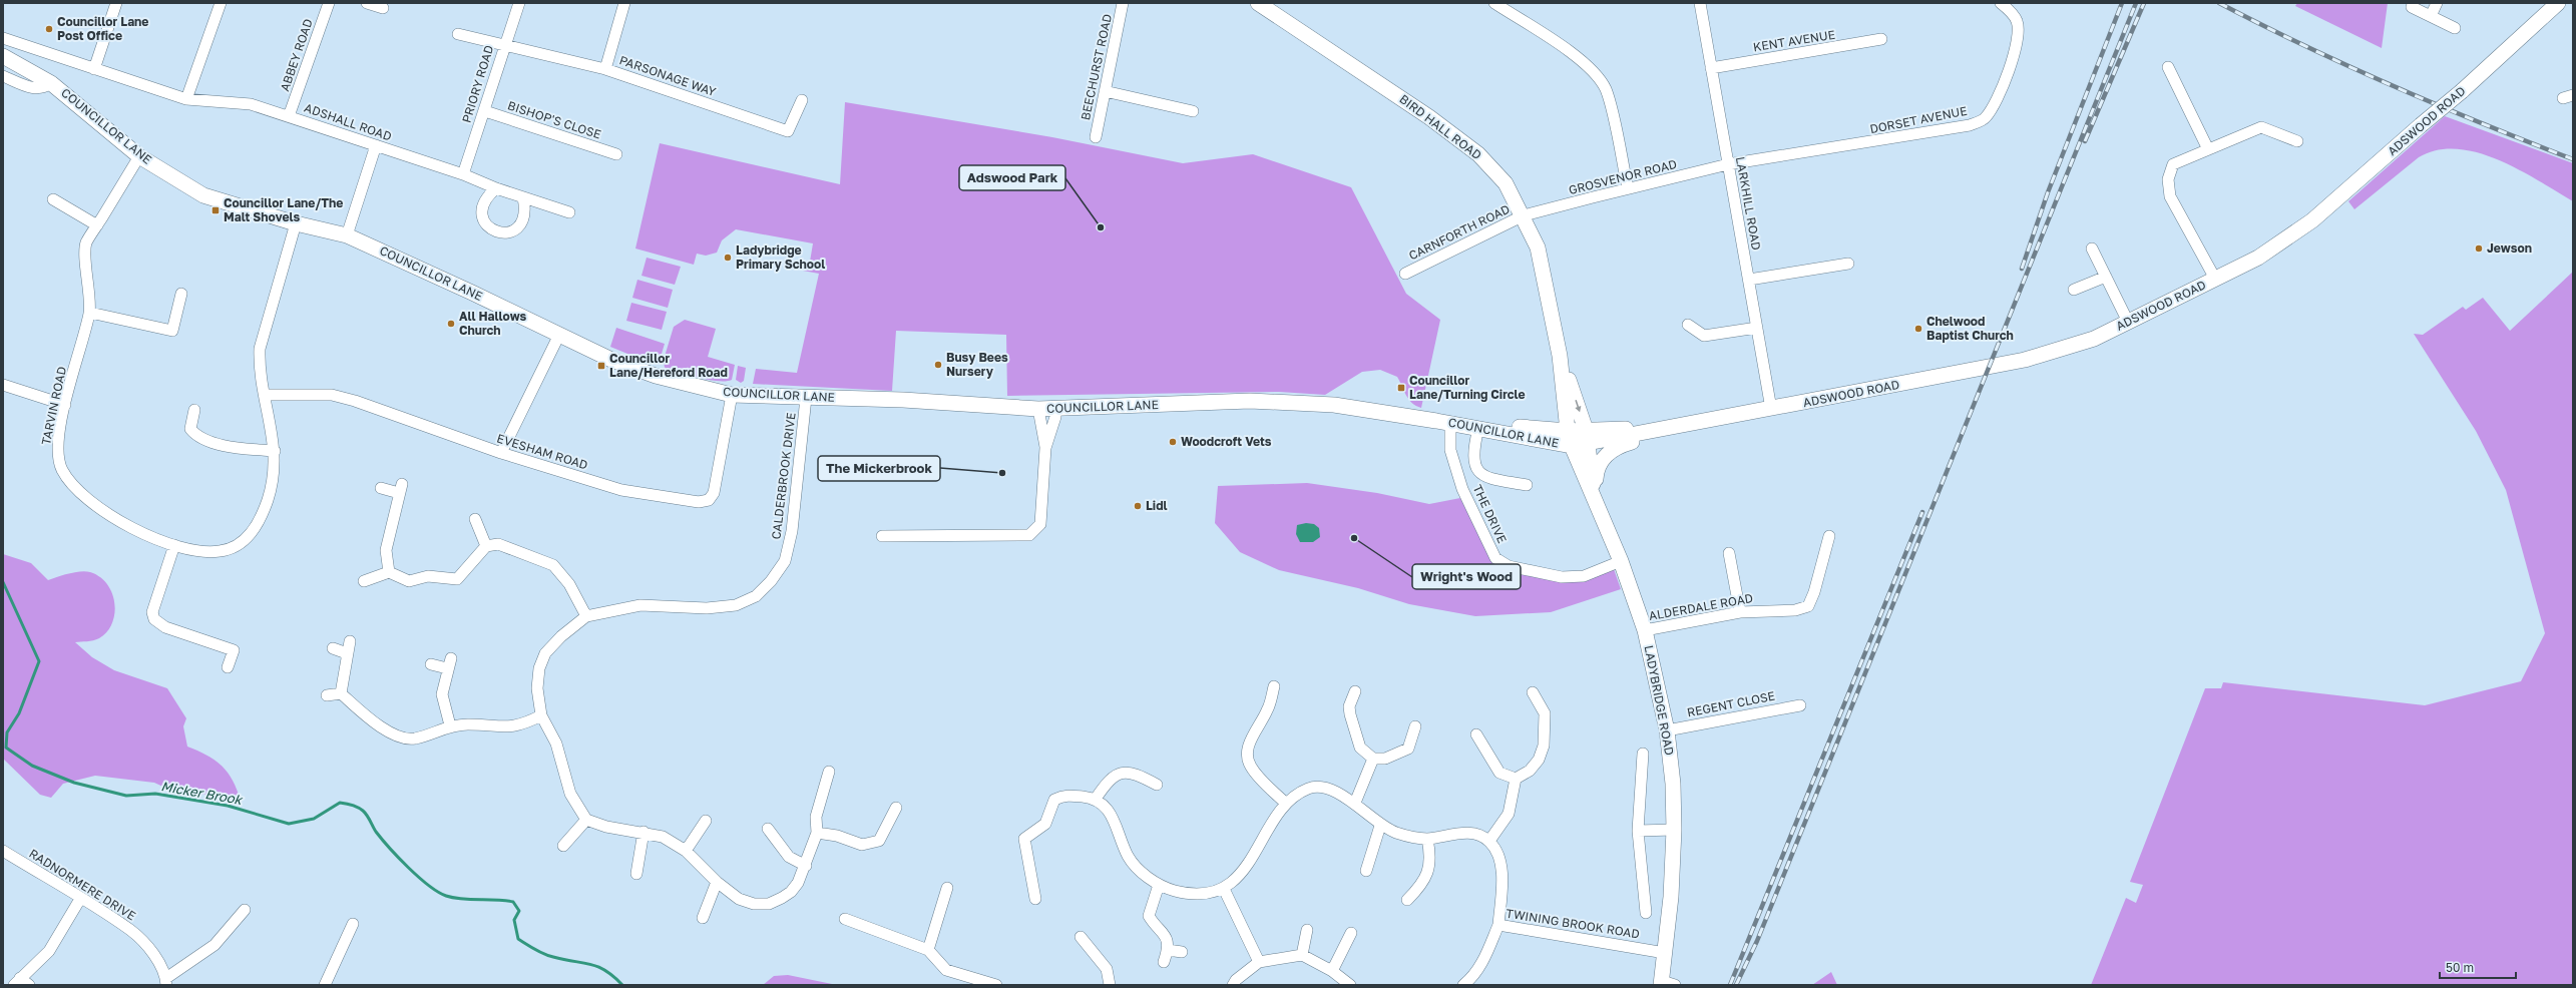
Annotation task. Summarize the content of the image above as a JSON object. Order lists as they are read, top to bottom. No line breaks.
{"streets":{"street":["KENT AVENUE","ABBEY ROAD","BEECHURST ROAD","PARSONAGE WAY","PRIORY ROAD","BISHOP'S CLOSE","DORSET AVENUE","ADSWOOD ROAD","ADSHALL ROAD","COUNCILLOR LANE","BIRD HALL ROAD","GROSVENOR ROAD","LARKHILL ROAD","CARNFORTH ROAD","TARVIN ROAD","EVESHAM ROAD","CALDERBROOK DRIVE","THE DRIVE","ALDERDALE ROAD","LADYBRIDGE ROAD","REGENT CLOSE","RADNORMERE DRIVE","TWINING BROOK ROAD"]},"crossings":[["KENT AVENUE","LARKHILL ROAD"],["ABBEY ROAD","ADSHALL ROAD"],["PARSONAGE WAY","PRIORY ROAD"],["PRIORY ROAD","BISHOP'S CLOSE"],["PRIORY ROAD","ADSHALL ROAD"],["DORSET AVENUE","GROSVENOR ROAD"],["DORSET AVENUE","LARKHILL ROAD"],["ADSWOOD ROAD","COUNCILLOR LANE"],["ADSWOOD ROAD","BIRD HALL ROAD"],["ADSWOOD ROAD","LARKHILL ROAD"],["ADSWOOD ROAD","LADYBRIDGE ROAD"],["COUNCILLOR LANE","BIRD HALL ROAD"],["COUNCILLOR LANE","TARVIN ROAD"],["COUNCILLOR LANE","EVESHAM ROAD"],["COUNCILLOR LANE","CALDERBROOK DRIVE"],["COUNCILLOR LANE","THE DRIVE"],["COUNCILLOR LANE","LADYBRIDGE ROAD"],["BIRD HALL ROAD","GROSVENOR ROAD"],["BIRD HALL ROAD","CARNFORTH ROAD"],["BIRD HALL ROAD","LADYBRIDGE ROAD"],["GROSVENOR ROAD","LARKHILL ROAD"],["GROSVENOR ROAD","CARNFORTH ROAD"],["TARVIN ROAD","EVESHAM ROAD"],["THE DRIVE","LADYBRIDGE ROAD"],["ALDERDALE ROAD","LADYBRIDGE ROAD"],["LADYBRIDGE ROAD","REGENT CLOSE"],["LADYBRIDGE ROAD","TWINING BROOK ROAD"]],"water":["Micker Brook"],"places":{"other":["Councillor Lane Post Office","Adswood Park","Jewson","Ladybridge Primary School","All Hallows Church","Chelwood Baptist Church","Busy Bees Nursery","Woodcroft Vets","The Mickerbrook","Lidl","Wright's Wood"],"transit":["Councillor Lane/The Malt Shovels","Councillor Lane/Hereford Road","Councillor Lane/Turning Circle"]},"scale_bar":"50 m"}
